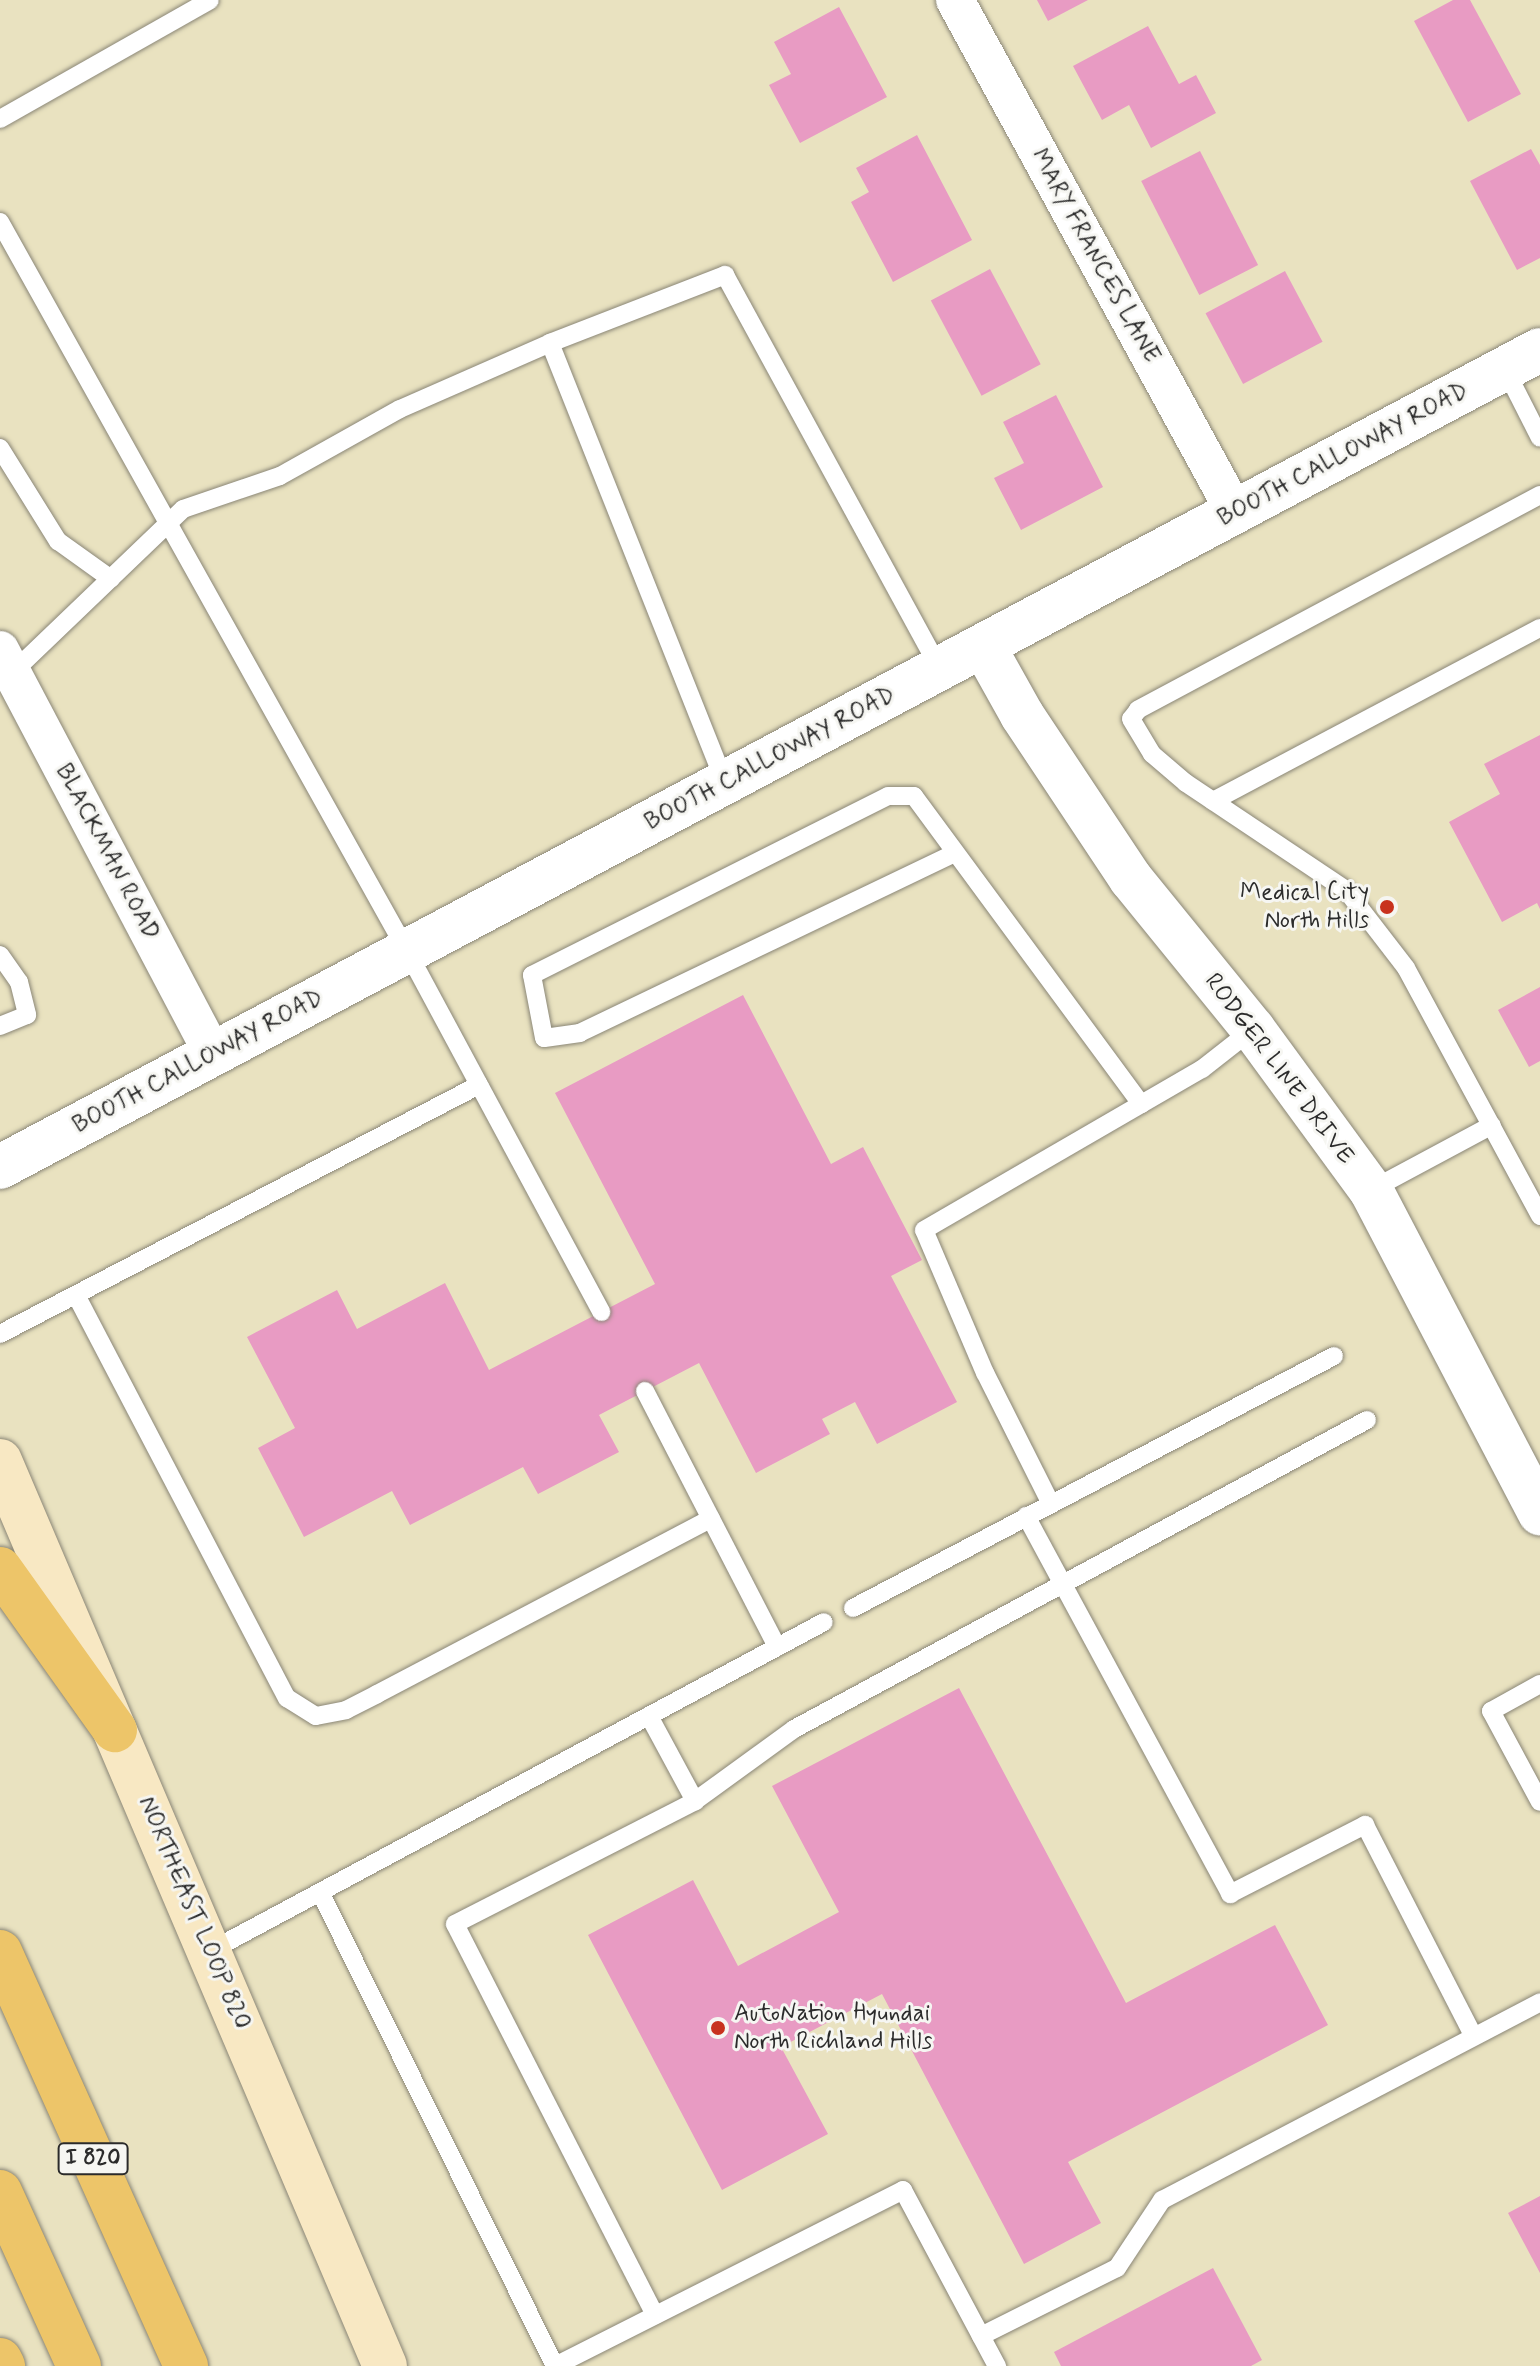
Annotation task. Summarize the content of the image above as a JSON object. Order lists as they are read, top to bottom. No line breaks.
{"streets":{"highway":["I 820"],"main road":["NORTHEAST LOOP 820"],"street":["MARY FRANCES LANE","BOOTH CALLOWAY ROAD","BLACKMAN ROAD","RODGER LINE DRIVE"]},"crossings":[["MARY FRANCES LANE","BOOTH CALLOWAY ROAD"],["BOOTH CALLOWAY ROAD","BLACKMAN ROAD"],["BOOTH CALLOWAY ROAD","RODGER LINE DRIVE"]],"places":["Medical City North Hills","AutoNation Hyundai North Richland Hills"]}
